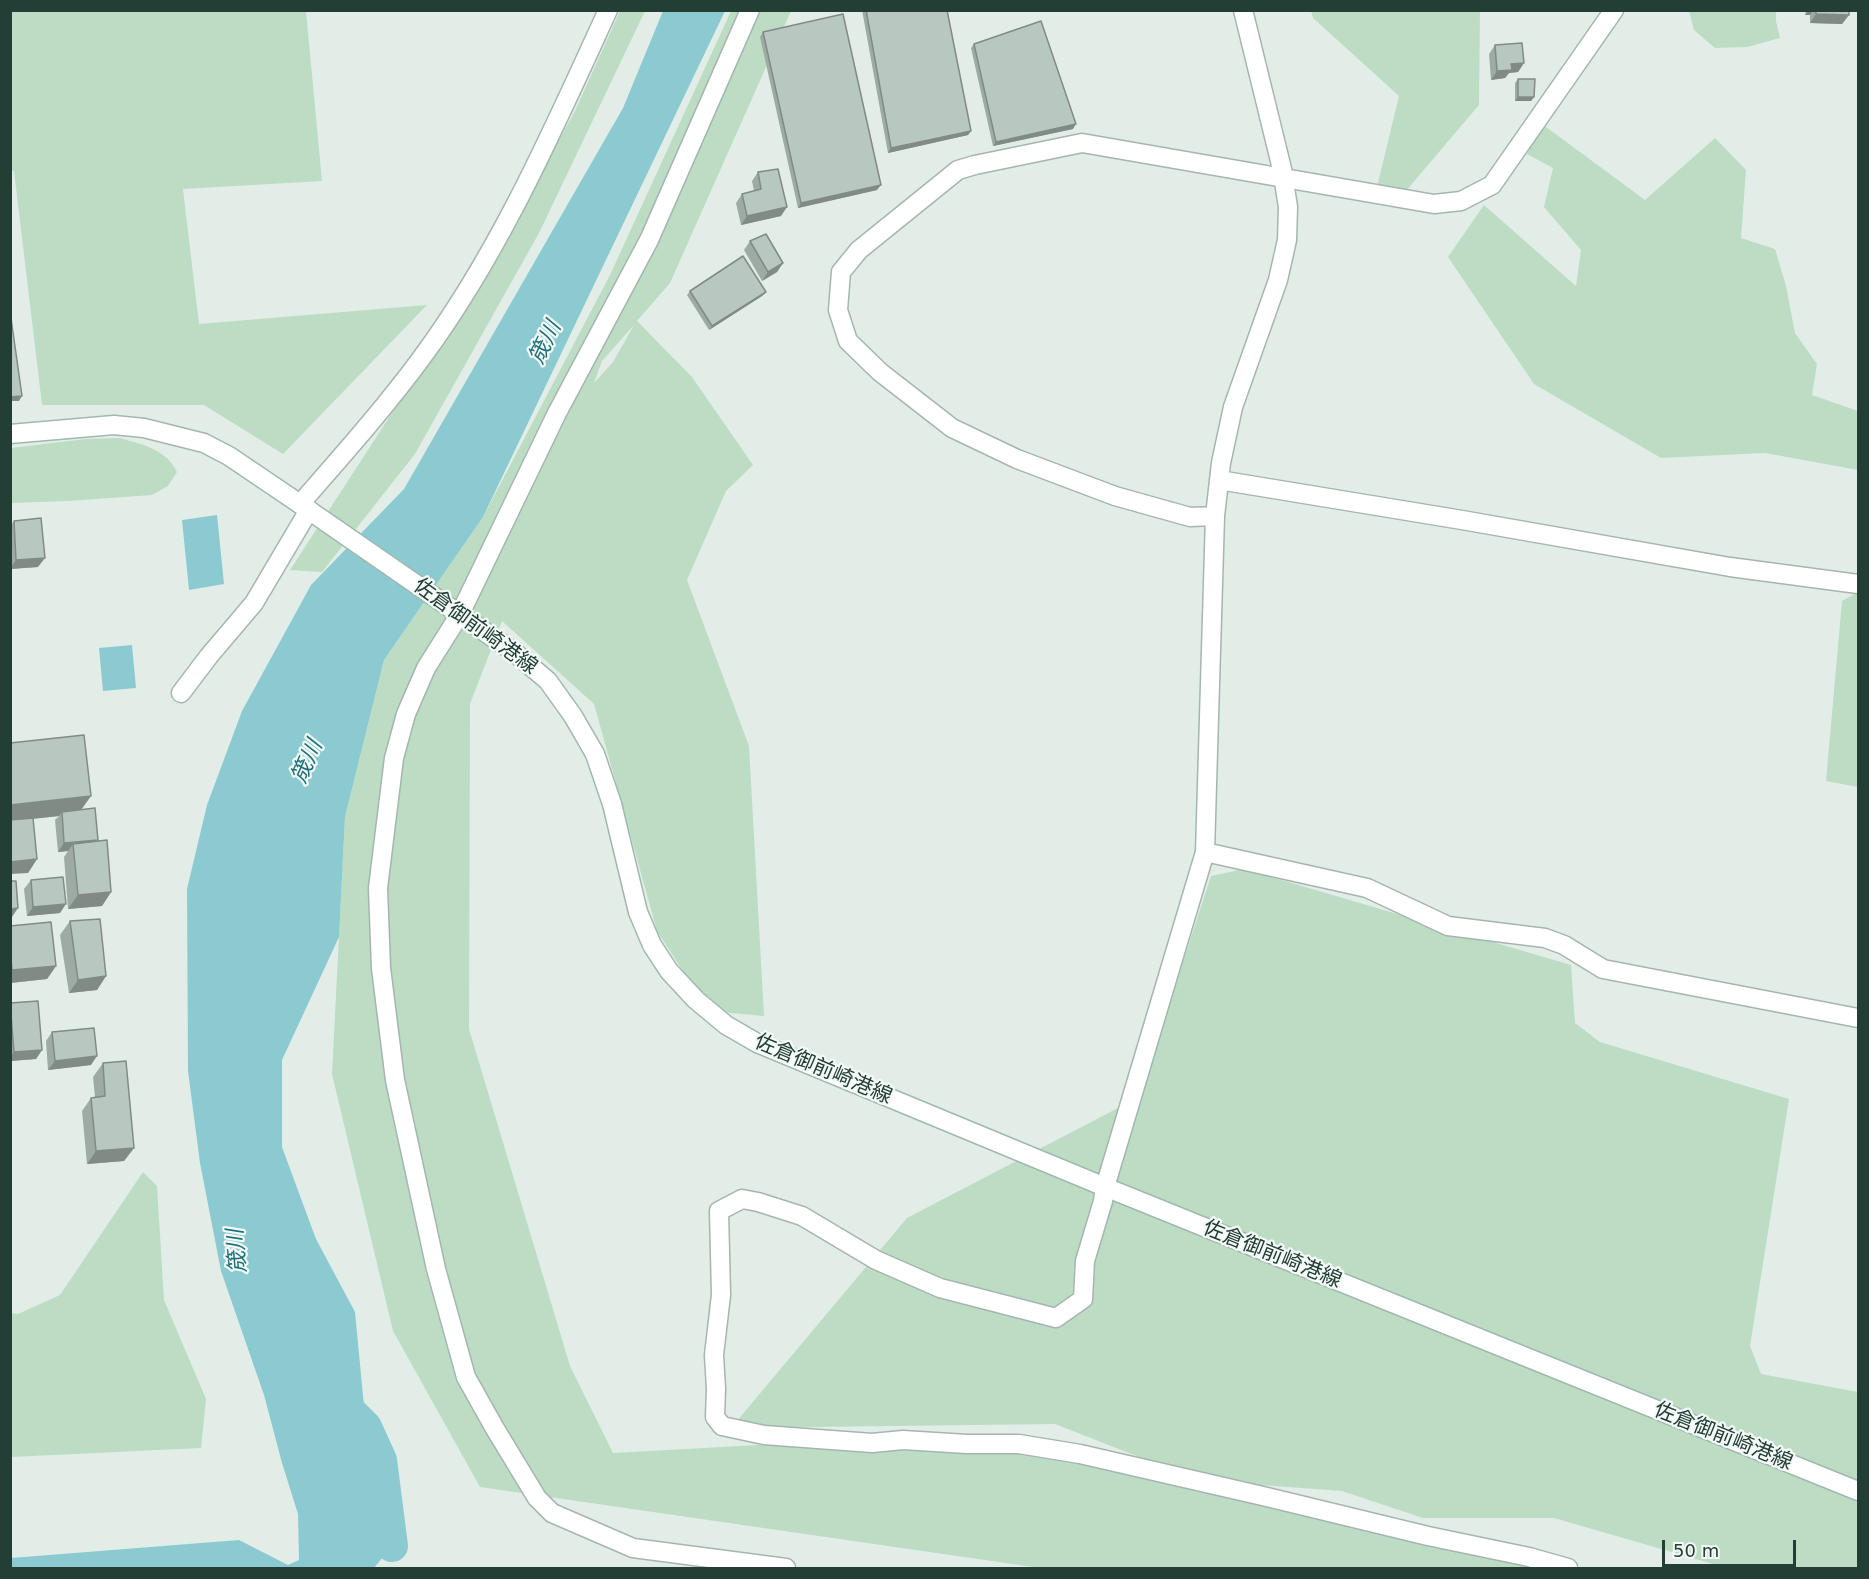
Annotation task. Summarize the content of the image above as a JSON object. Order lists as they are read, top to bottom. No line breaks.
{"streets":{"street":["佐倉御前崎港線"]},"water":["筬川"],"scale_bar":"50 m"}
